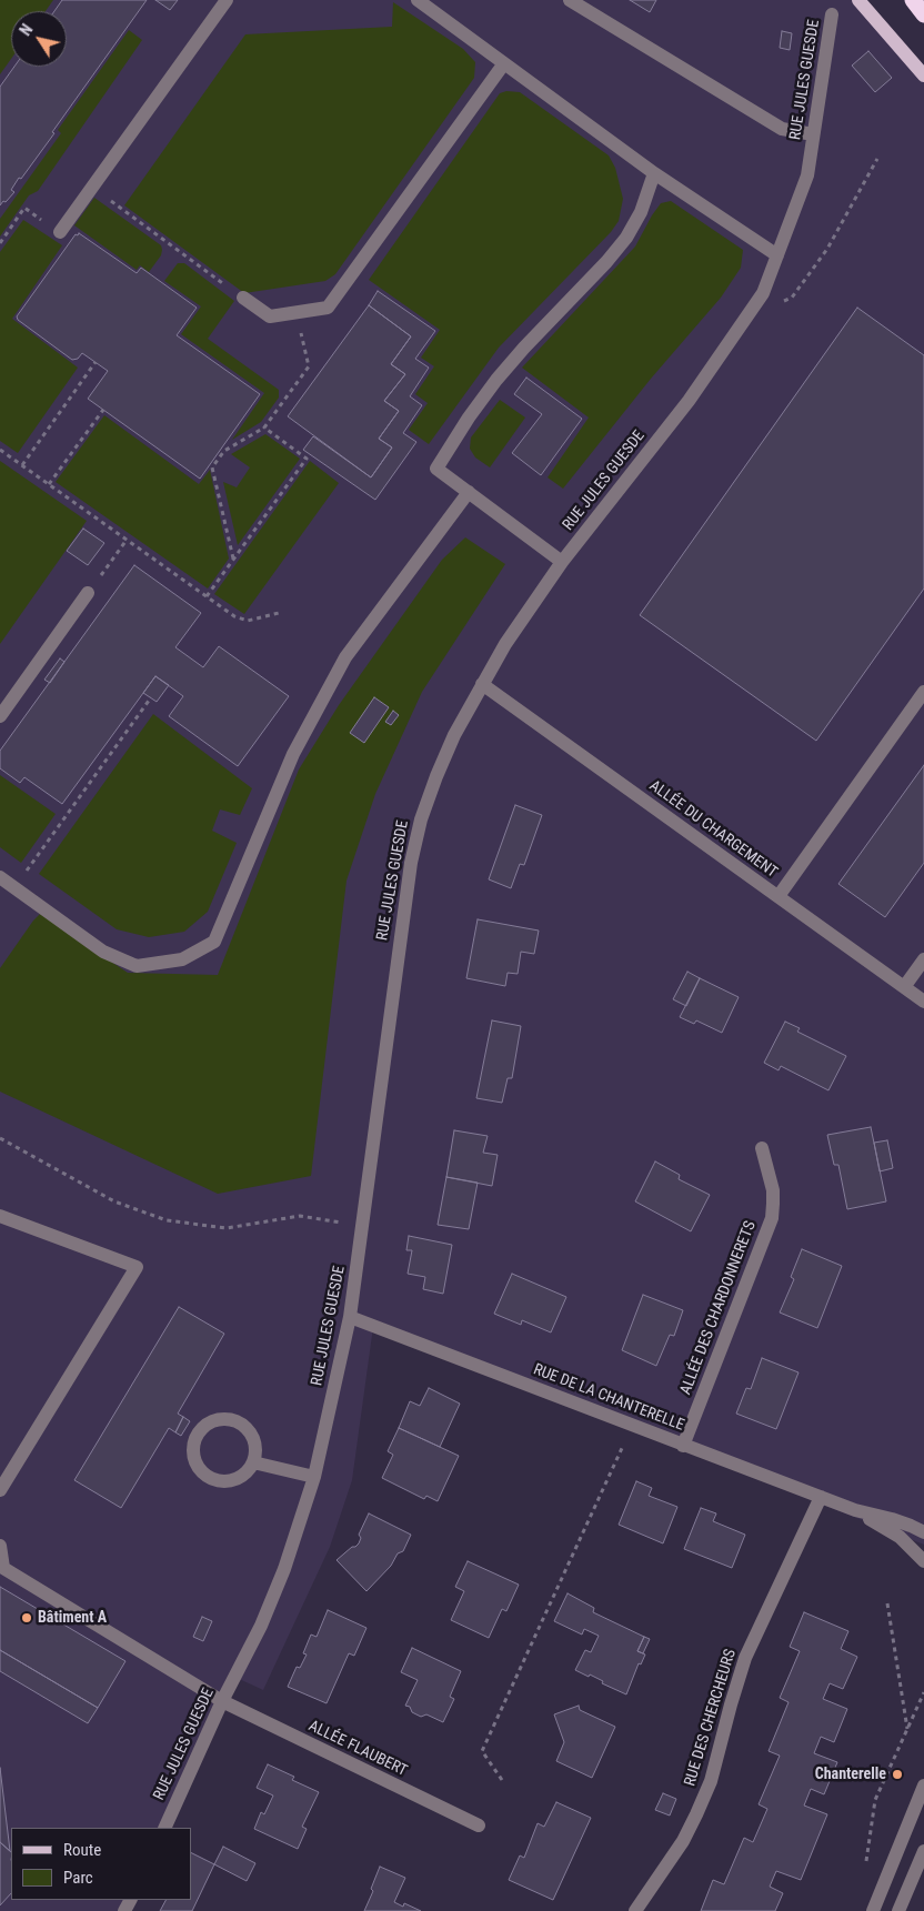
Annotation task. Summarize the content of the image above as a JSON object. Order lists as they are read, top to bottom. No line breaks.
{"streets":{"street":["RUE JULES GUESDE","ALLÉE DU CHARGEMENT","ALLÉE DES CHARDONNERETS","RUE DE LA CHANTERELLE","RUE DES CHERCHEURS","ALLÉE FLAUBERT"]},"crossings":[["RUE JULES GUESDE","ALLÉE DU CHARGEMENT"],["RUE JULES GUESDE","RUE DE LA CHANTERELLE"],["RUE JULES GUESDE","ALLÉE FLAUBERT"],["ALLÉE DES CHARDONNERETS","RUE DE LA CHANTERELLE"],["RUE DE LA CHANTERELLE","RUE DES CHERCHEURS"]],"places":["Bâtiment A","Chanterelle"],"legend":["Route","Parc"],"north":"top left"}
